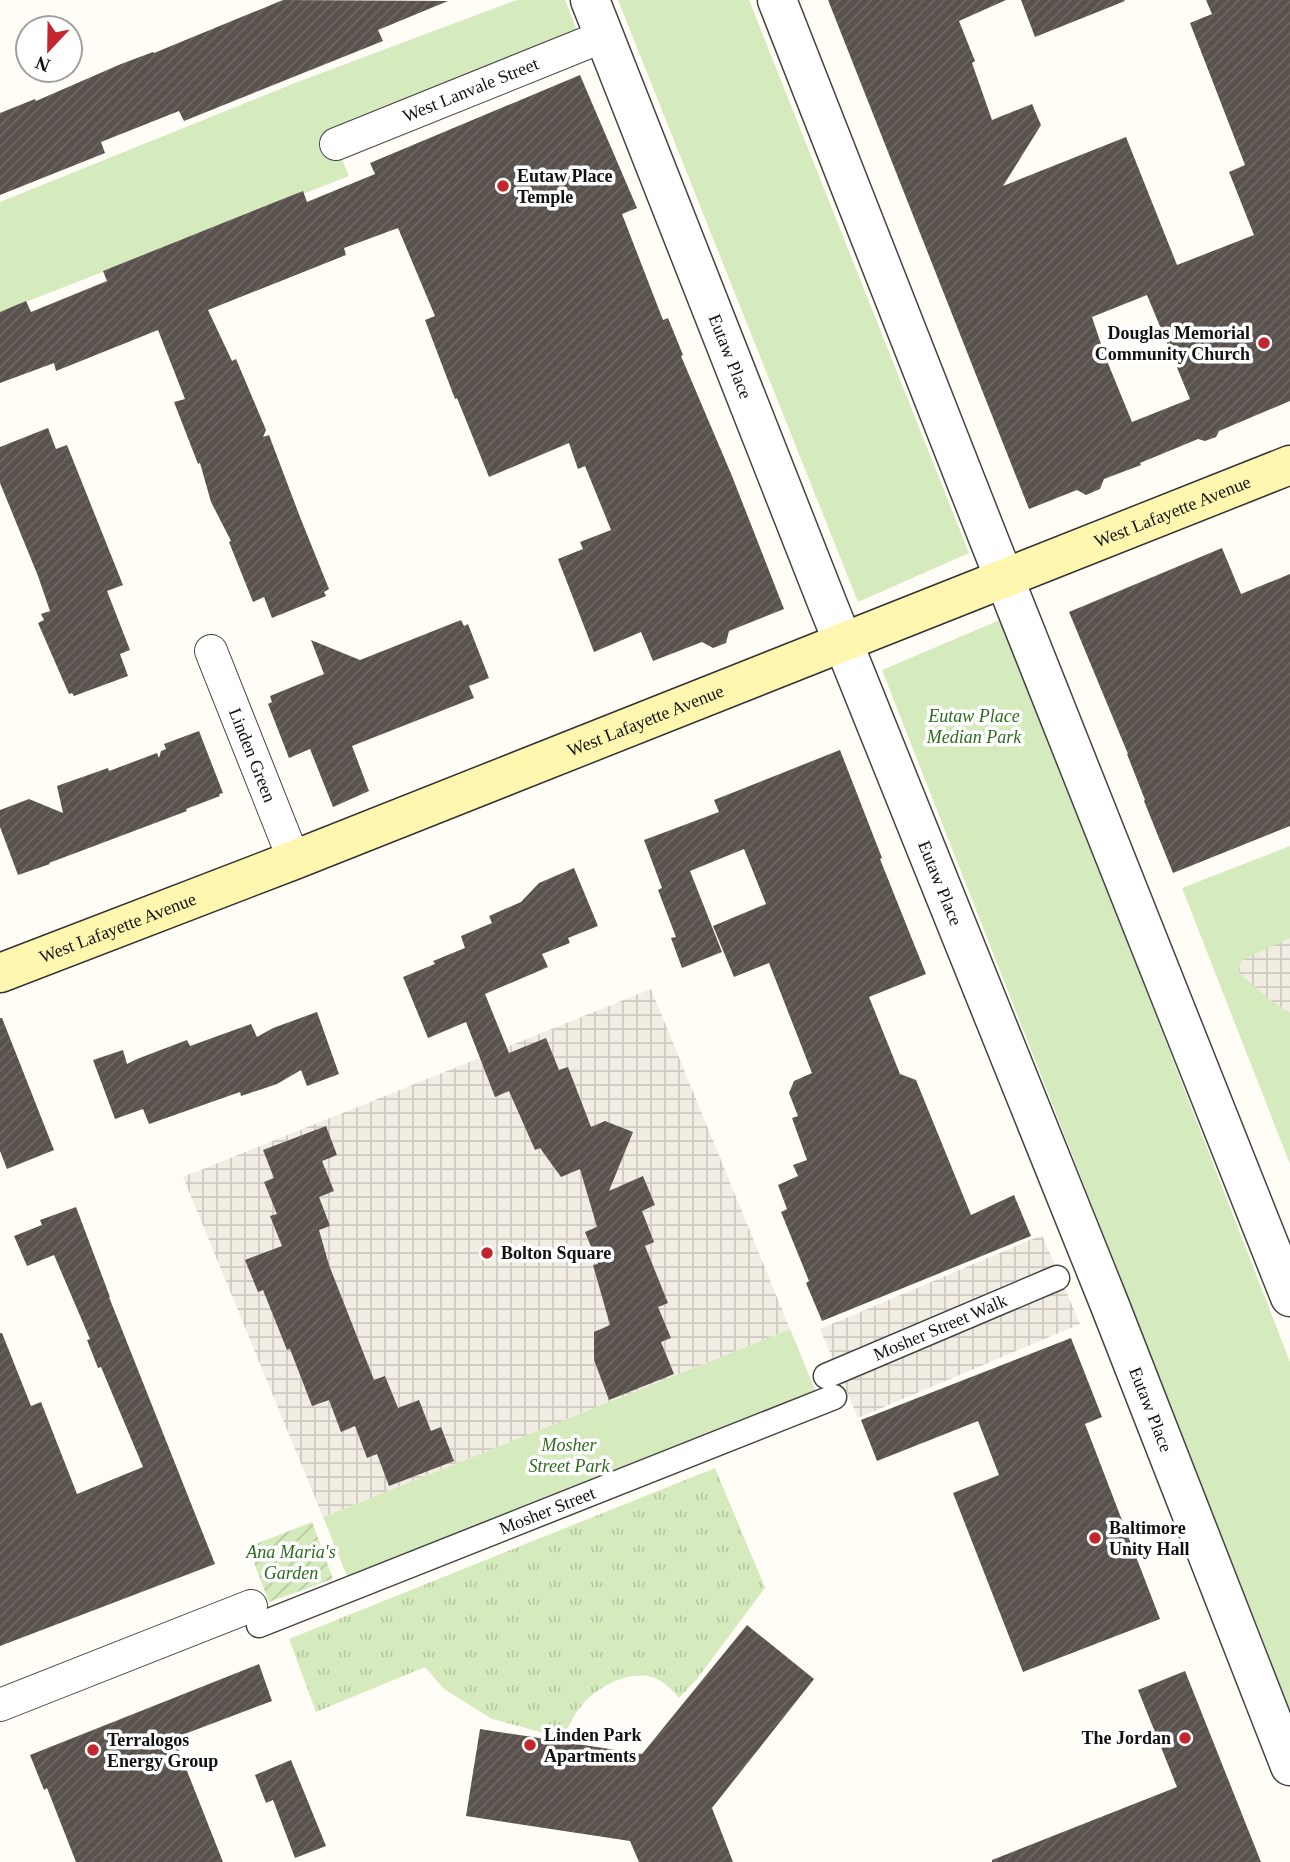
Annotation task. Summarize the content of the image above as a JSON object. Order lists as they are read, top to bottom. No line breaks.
{"streets":{"main road":["West Lafayette Avenue"],"street":["West Lanvale Street","Eutaw Place","Linden Green","Mosher Street Walk","Mosher Street"]},"crossings":[["West Lanvale Street","Eutaw Place"],["Eutaw Place","West Lafayette Avenue"],["West Lafayette Avenue","Linden Green"],["Mosher Street Walk","Mosher Street"]],"parks":["Eutaw Place Median Park","Mosher Street Park","Ana Maria's Garden"],"places":["Eutaw Place Temple","Douglas Memorial Community Church","Bolton Square","Baltimore Unity Hall","The Jordan","Linden Park Apartments","Terralogos Energy Group"],"north":"bottom"}
